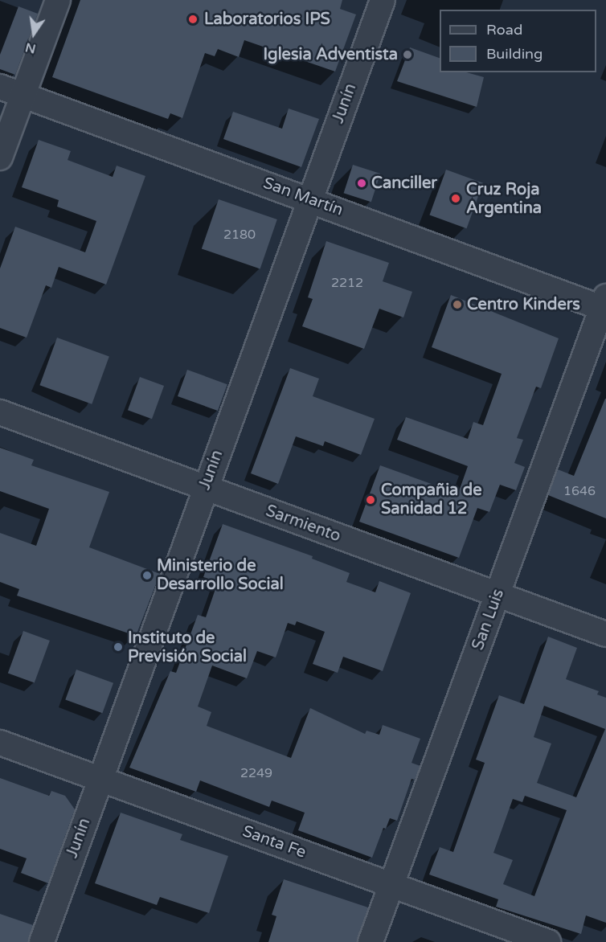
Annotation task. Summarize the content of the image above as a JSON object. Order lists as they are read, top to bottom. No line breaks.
{"streets":{"street":["Junín","San Martín","Sarmiento","San Luis","Santa Fe"]},"crossings":[["Junín","San Martín"],["Junín","Sarmiento"],["Junín","Santa Fe"],["San Martín","San Luis"],["Sarmiento","San Luis"],["San Luis","Santa Fe"]],"places":["Laboratorios IPS","Iglesia Adventista","Canciller","Cruz Roja Argentina","Centro Kinders","Compañia de Sanidad 12","Ministerio de Desarrollo Social","Instituto de Previsión Social"],"house_numbers":["2180","2212","1646","2249"],"legend":["Road","Building"],"north":"bottom"}
